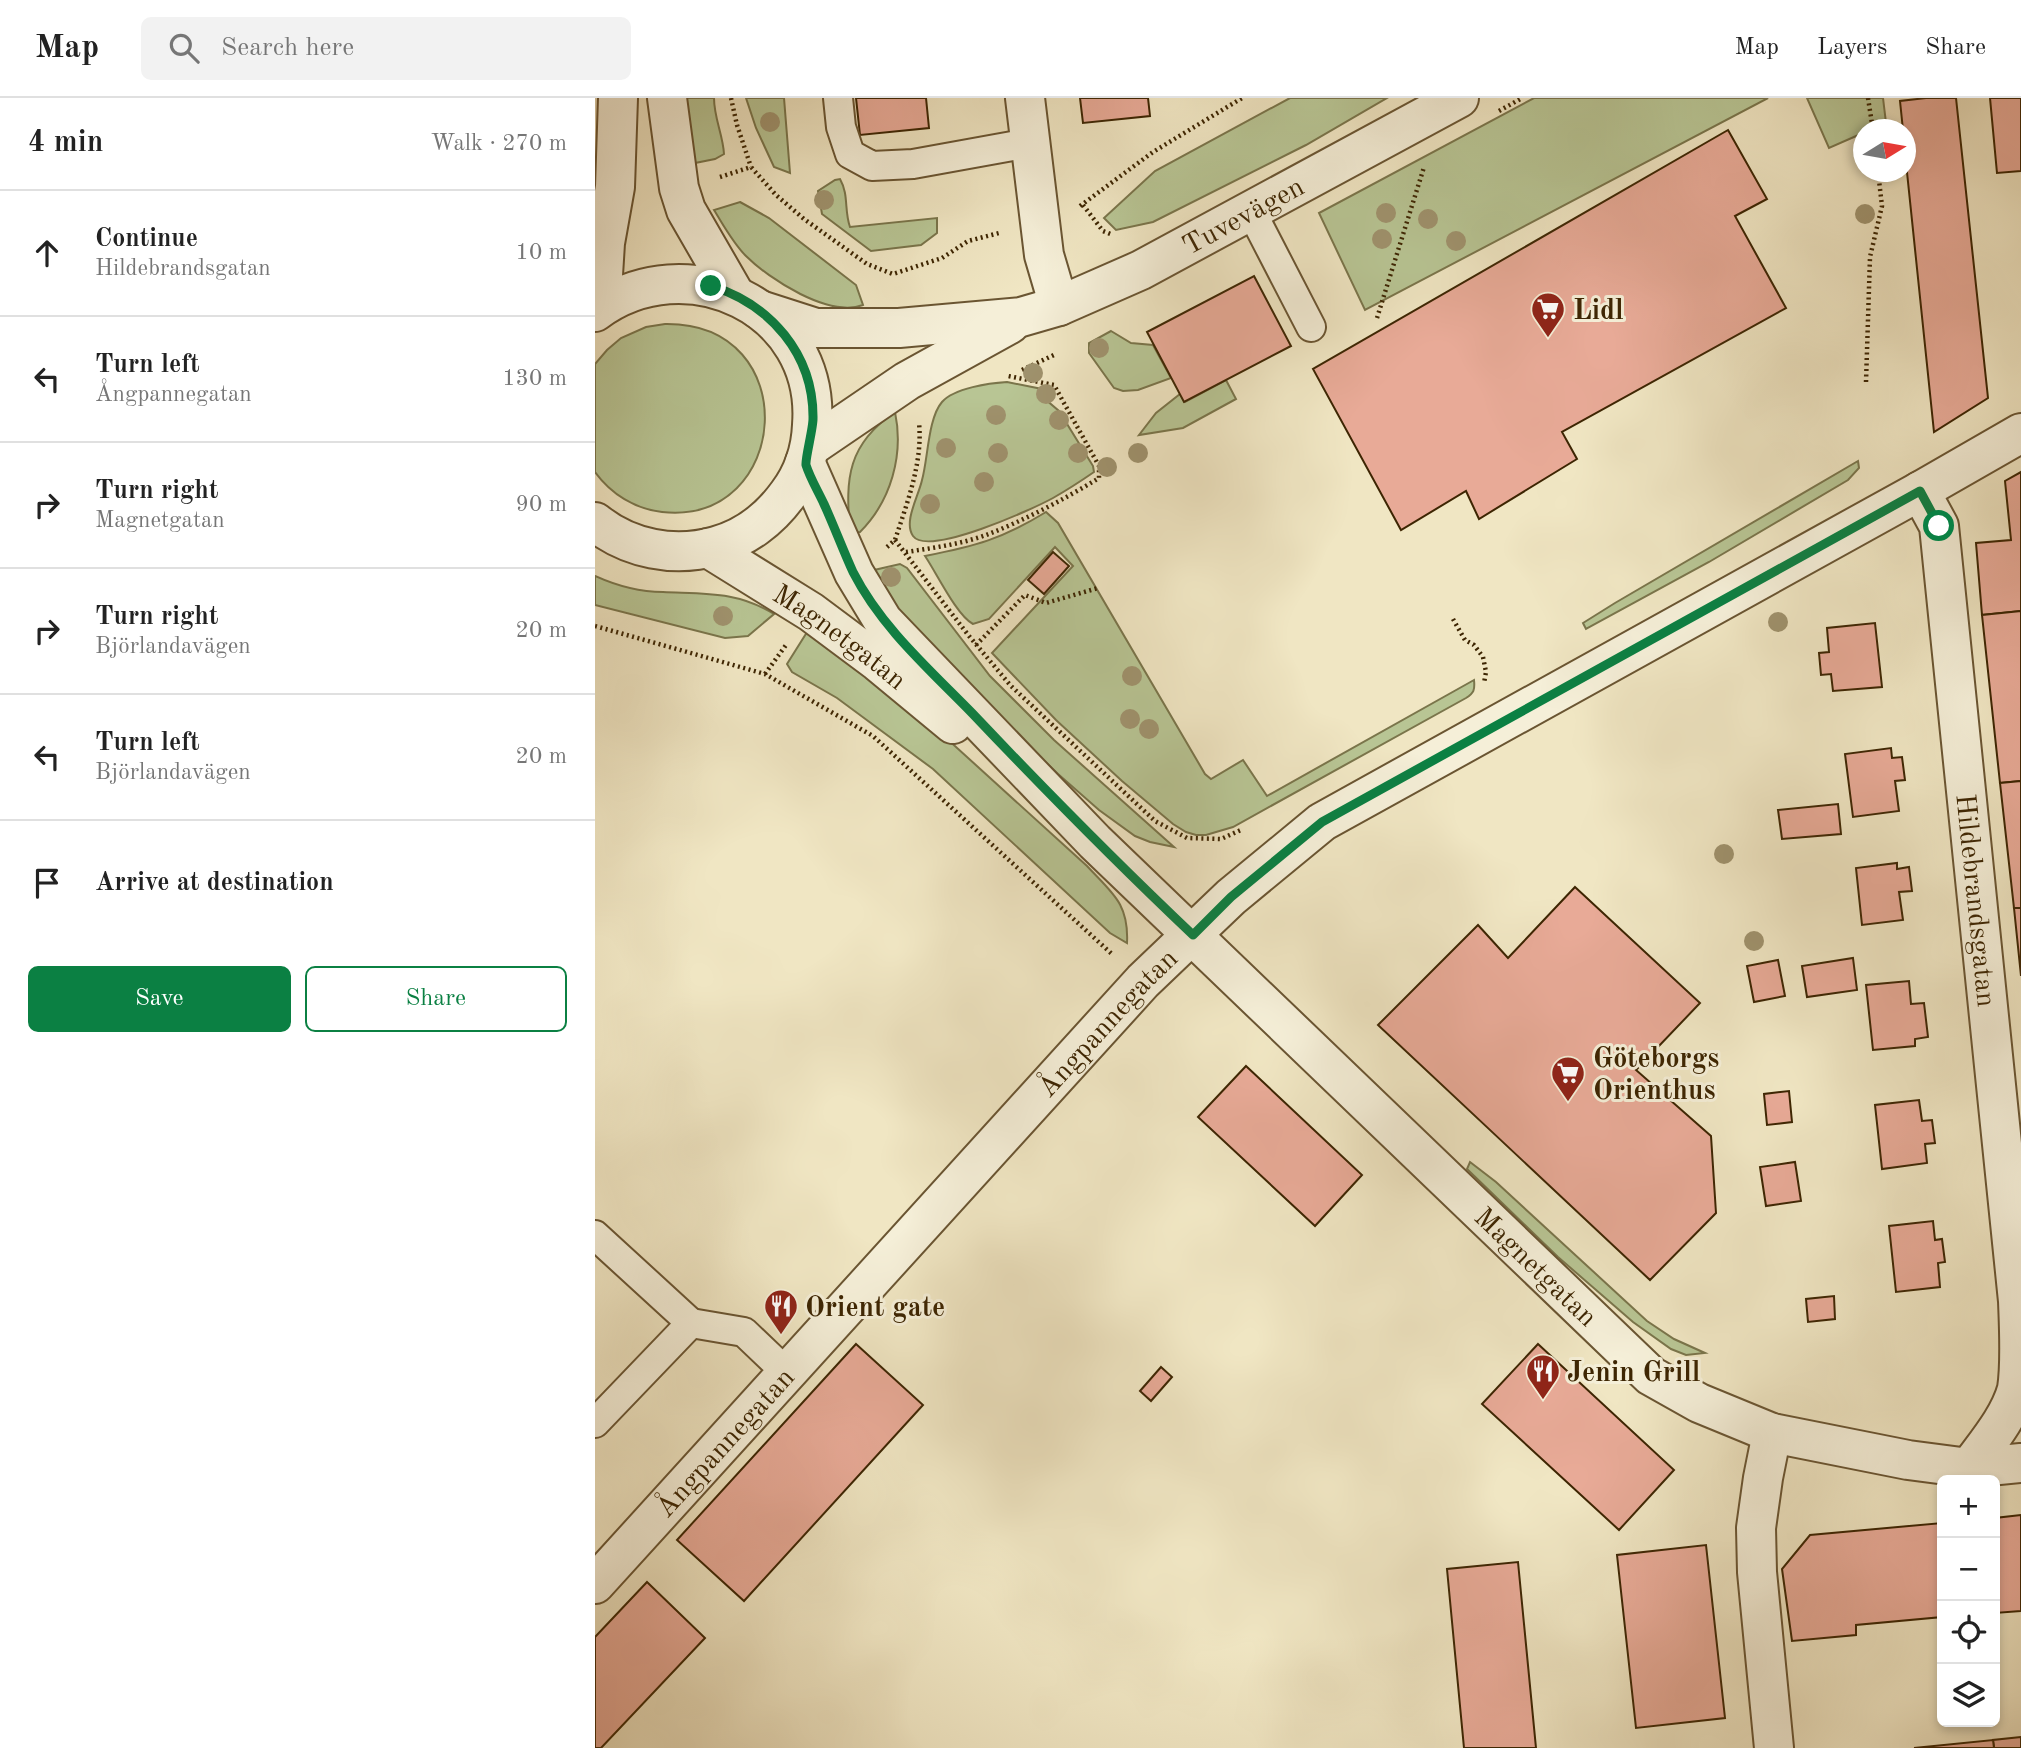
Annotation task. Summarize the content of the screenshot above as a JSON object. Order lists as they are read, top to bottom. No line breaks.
{"streets":{"street":["Tuvevägen","Magnetgatan","Hildebrandsgatan","Ångpannegatan"]},"crossings":[["Tuvevägen","Magnetgatan"],["Magnetgatan","Hildebrandsgatan"],["Magnetgatan","Ångpannegatan"],["Hildebrandsgatan","Ångpannegatan"]],"places":{"supermarket":["Lidl","Göteborgs Orienthus"],"restaurant":["Orient gate","Jenin Grill"]},"north":"right","page":{"header":"Map","search":"Search here","nav":["Map","Layers","Share"],"heading":["4 min","Walk · 270 m"],"list":[["Continue","Hildebrandsgatan","10 m"],["Turn left","Ångpannegatan","130 m"],["Turn right","Magnetgatan","90 m"],["Turn right","Björlandavägen","20 m"],["Turn left","Björlandavägen","20 m"],"Arrive at destination"],"buttons":["Save","Share"],"map_buttons":["+","−"]}}
